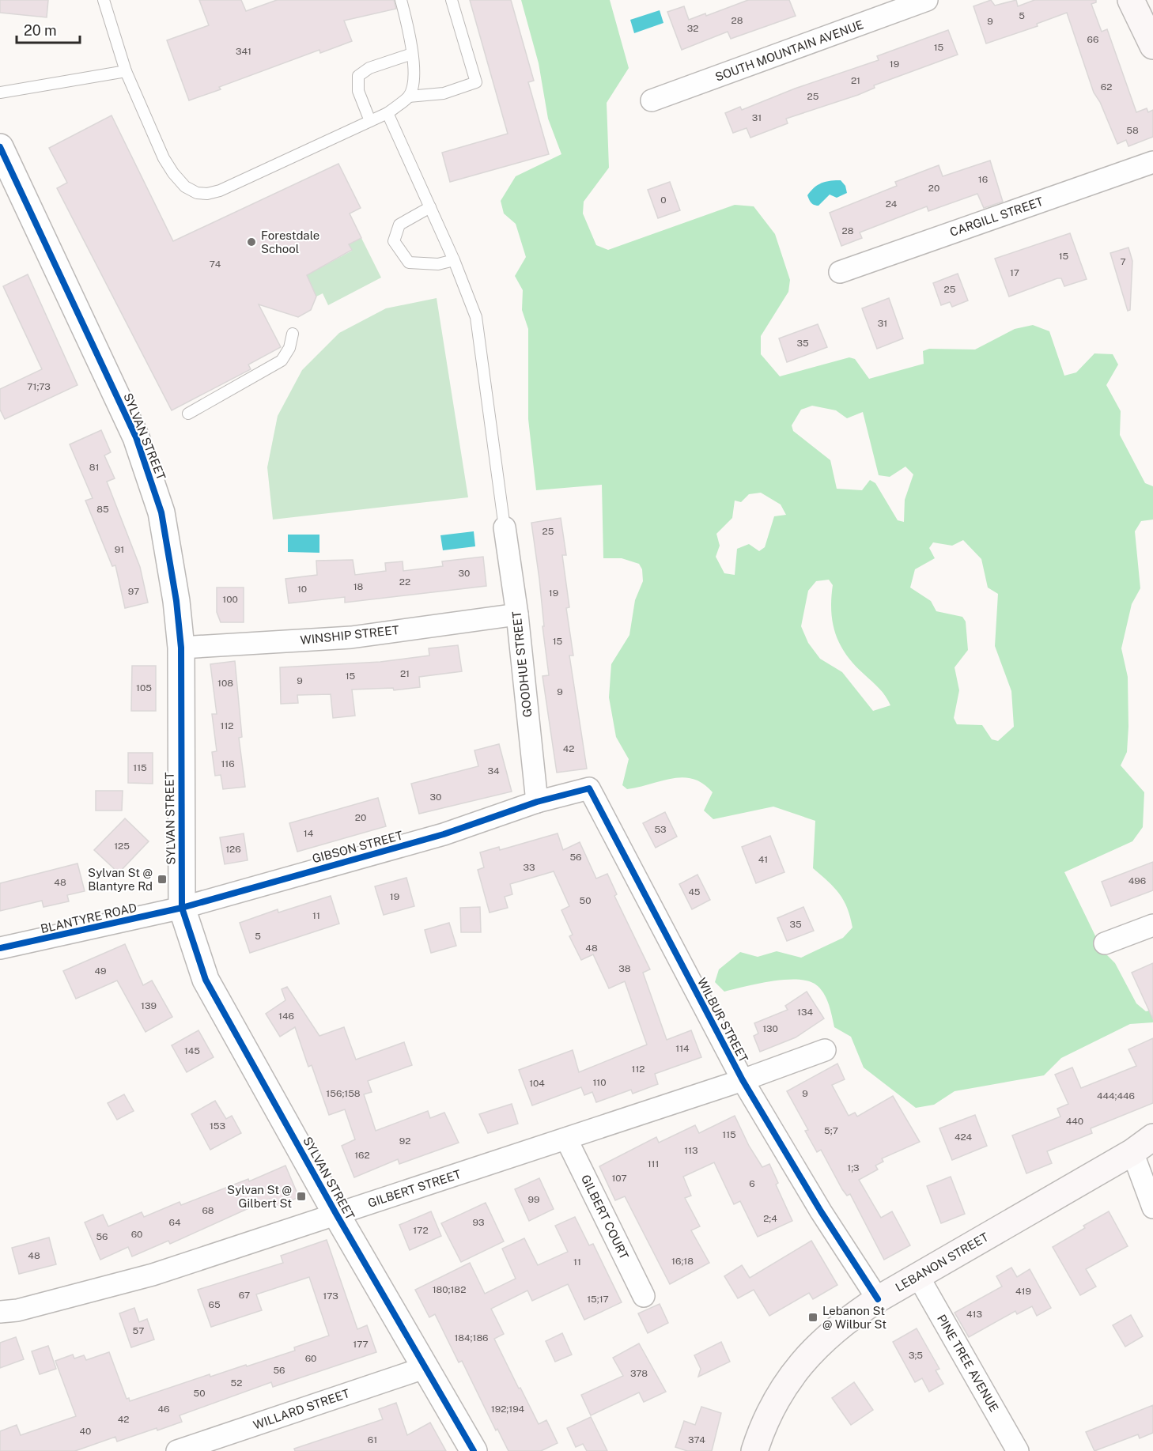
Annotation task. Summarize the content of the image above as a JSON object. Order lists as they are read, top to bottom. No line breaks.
{"streets":{"main road":["LEBANON STREET"],"street":["SOUTH MOUNTAIN AVENUE","CARGILL STREET","SYLVAN STREET","WINSHIP STREET","GOODHUE STREET","GIBSON STREET","BLANTYRE ROAD","WILBUR STREET","GILBERT STREET","GILBERT COURT","PINE TREE AVENUE","WILLARD STREET"]},"crossings":[["SYLVAN STREET","WINSHIP STREET"],["SYLVAN STREET","GIBSON STREET"],["SYLVAN STREET","BLANTYRE ROAD"],["SYLVAN STREET","GILBERT STREET"],["SYLVAN STREET","WILLARD STREET"],["WINSHIP STREET","GOODHUE STREET"],["GOODHUE STREET","GIBSON STREET"],["GOODHUE STREET","WILBUR STREET"],["GIBSON STREET","BLANTYRE ROAD"],["GIBSON STREET","WILBUR STREET"],["WILBUR STREET","GILBERT STREET"],["WILBUR STREET","LEBANON STREET"],["GILBERT STREET","GILBERT COURT"],["LEBANON STREET","PINE TREE AVENUE"]],"places":{"other":["Forestdale School"],"transit":["Sylvan St @ Blantyre Rd","Sylvan St @ Gilbert St","Lebanon St @ Wilbur St"]},"house_numbers":["5","28","9","32","66","15","341","19","21","62","25","31","58","16","20","0","24","28","15","7","74","17","25","31","35","71;73","81","85","25","91","30","22","18","10","97","19","100","15","21","15","9","108","105","9","112","42","116","115","34","30","20","53","14","125","126","56","41","33","496","48","45","19","50","11","35","5","48","38","49","139","134","146","130","114","145","112","110","104","156;158","9","444;446","440","153","5;7","115","424","92","113","162","111","1;3","107","6","99","68","2;4","64","93","172","60","56","48","16;18","11","180;182","419","67","173","15;17","65","413","57","184;186","177","3;5","60","56","378","52","50","46","192;194","42","40","61","374"],"scale_bar":"20 m"}
